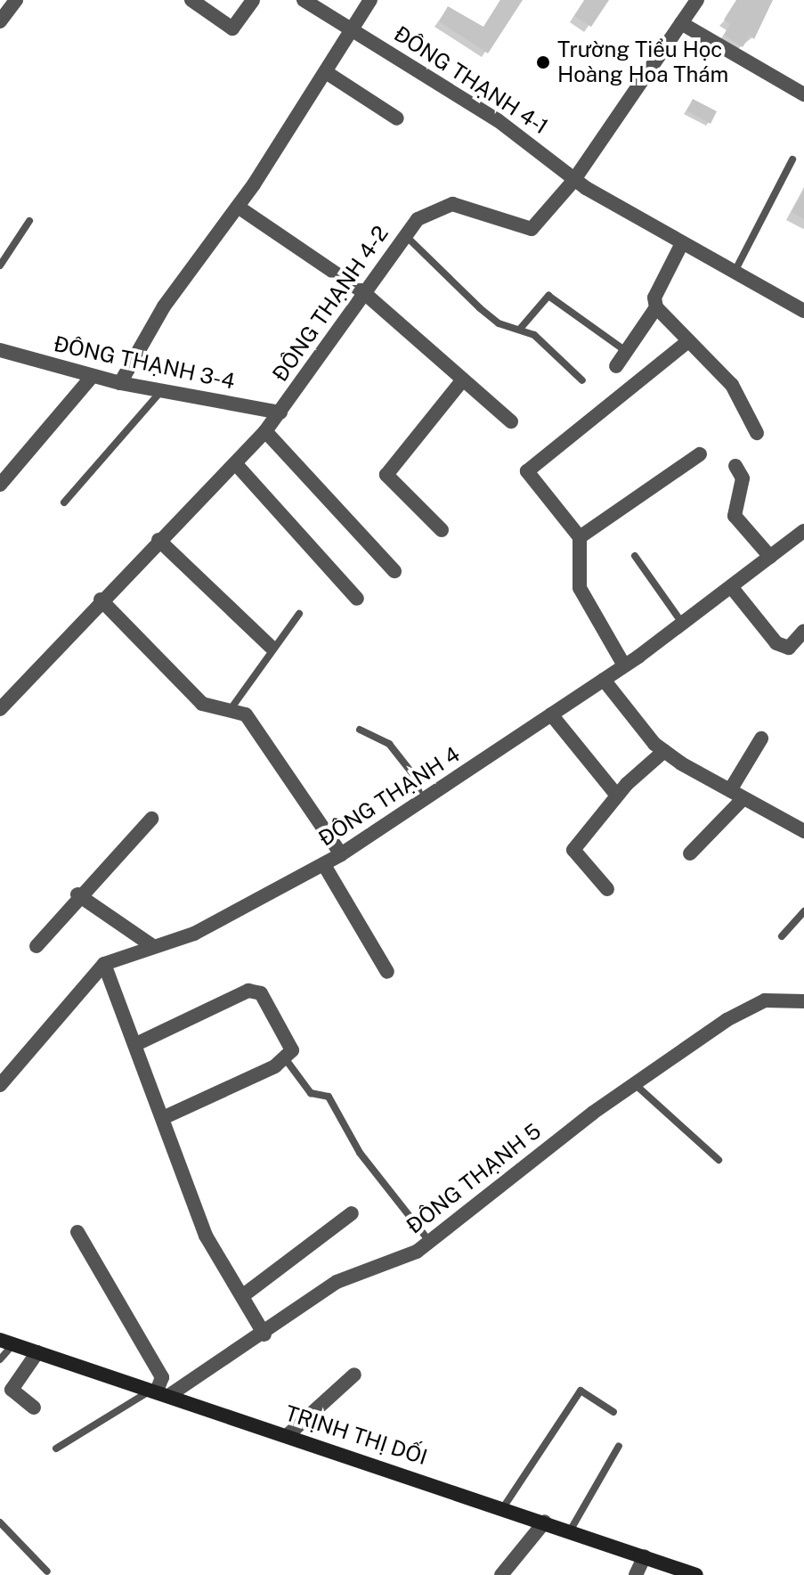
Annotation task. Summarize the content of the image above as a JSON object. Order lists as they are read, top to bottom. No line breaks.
{"streets":{"main road":["TRỊNH THỊ DỐI"],"street":["ĐÔNG THẠNH 4-1","ĐÔNG THẠNH 4-2","ĐÔNG THẠNH 3-4","ĐÔNG THẠNH 4","ĐÔNG THẠNH 5"]},"crossings":[["ĐÔNG THẠNH 4-1","ĐÔNG THẠNH 4-2"],["ĐÔNG THẠNH 4-2","ĐÔNG THẠNH 3-4"],["ĐÔNG THẠNH 5","TRỊNH THỊ DỐI"]],"places":["Trường Tiểu Học Hoàng Hoa Thám"]}
